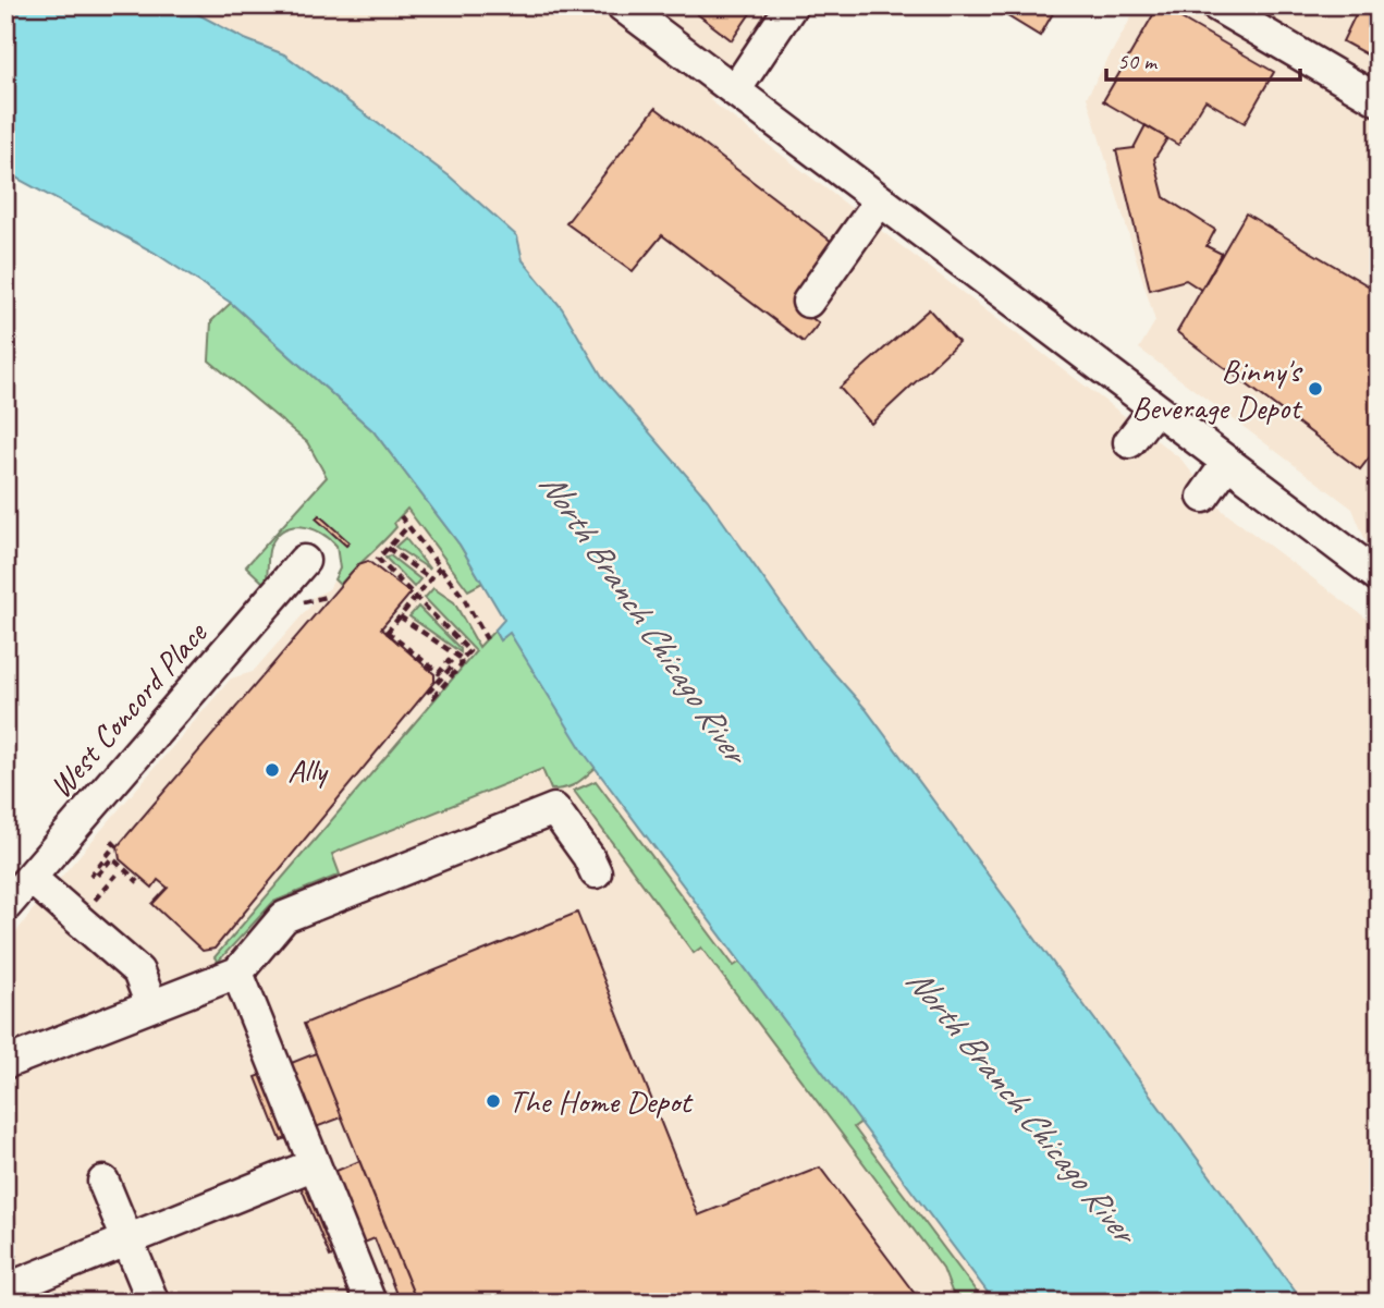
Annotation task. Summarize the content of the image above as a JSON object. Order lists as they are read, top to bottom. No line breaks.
{"streets":{"street":["West Concord Place"]},"water":["North Branch Chicago River"],"places":["Binny's Beverage Depot","Ally","The Home Depot"],"scale_bar":"50 m"}
